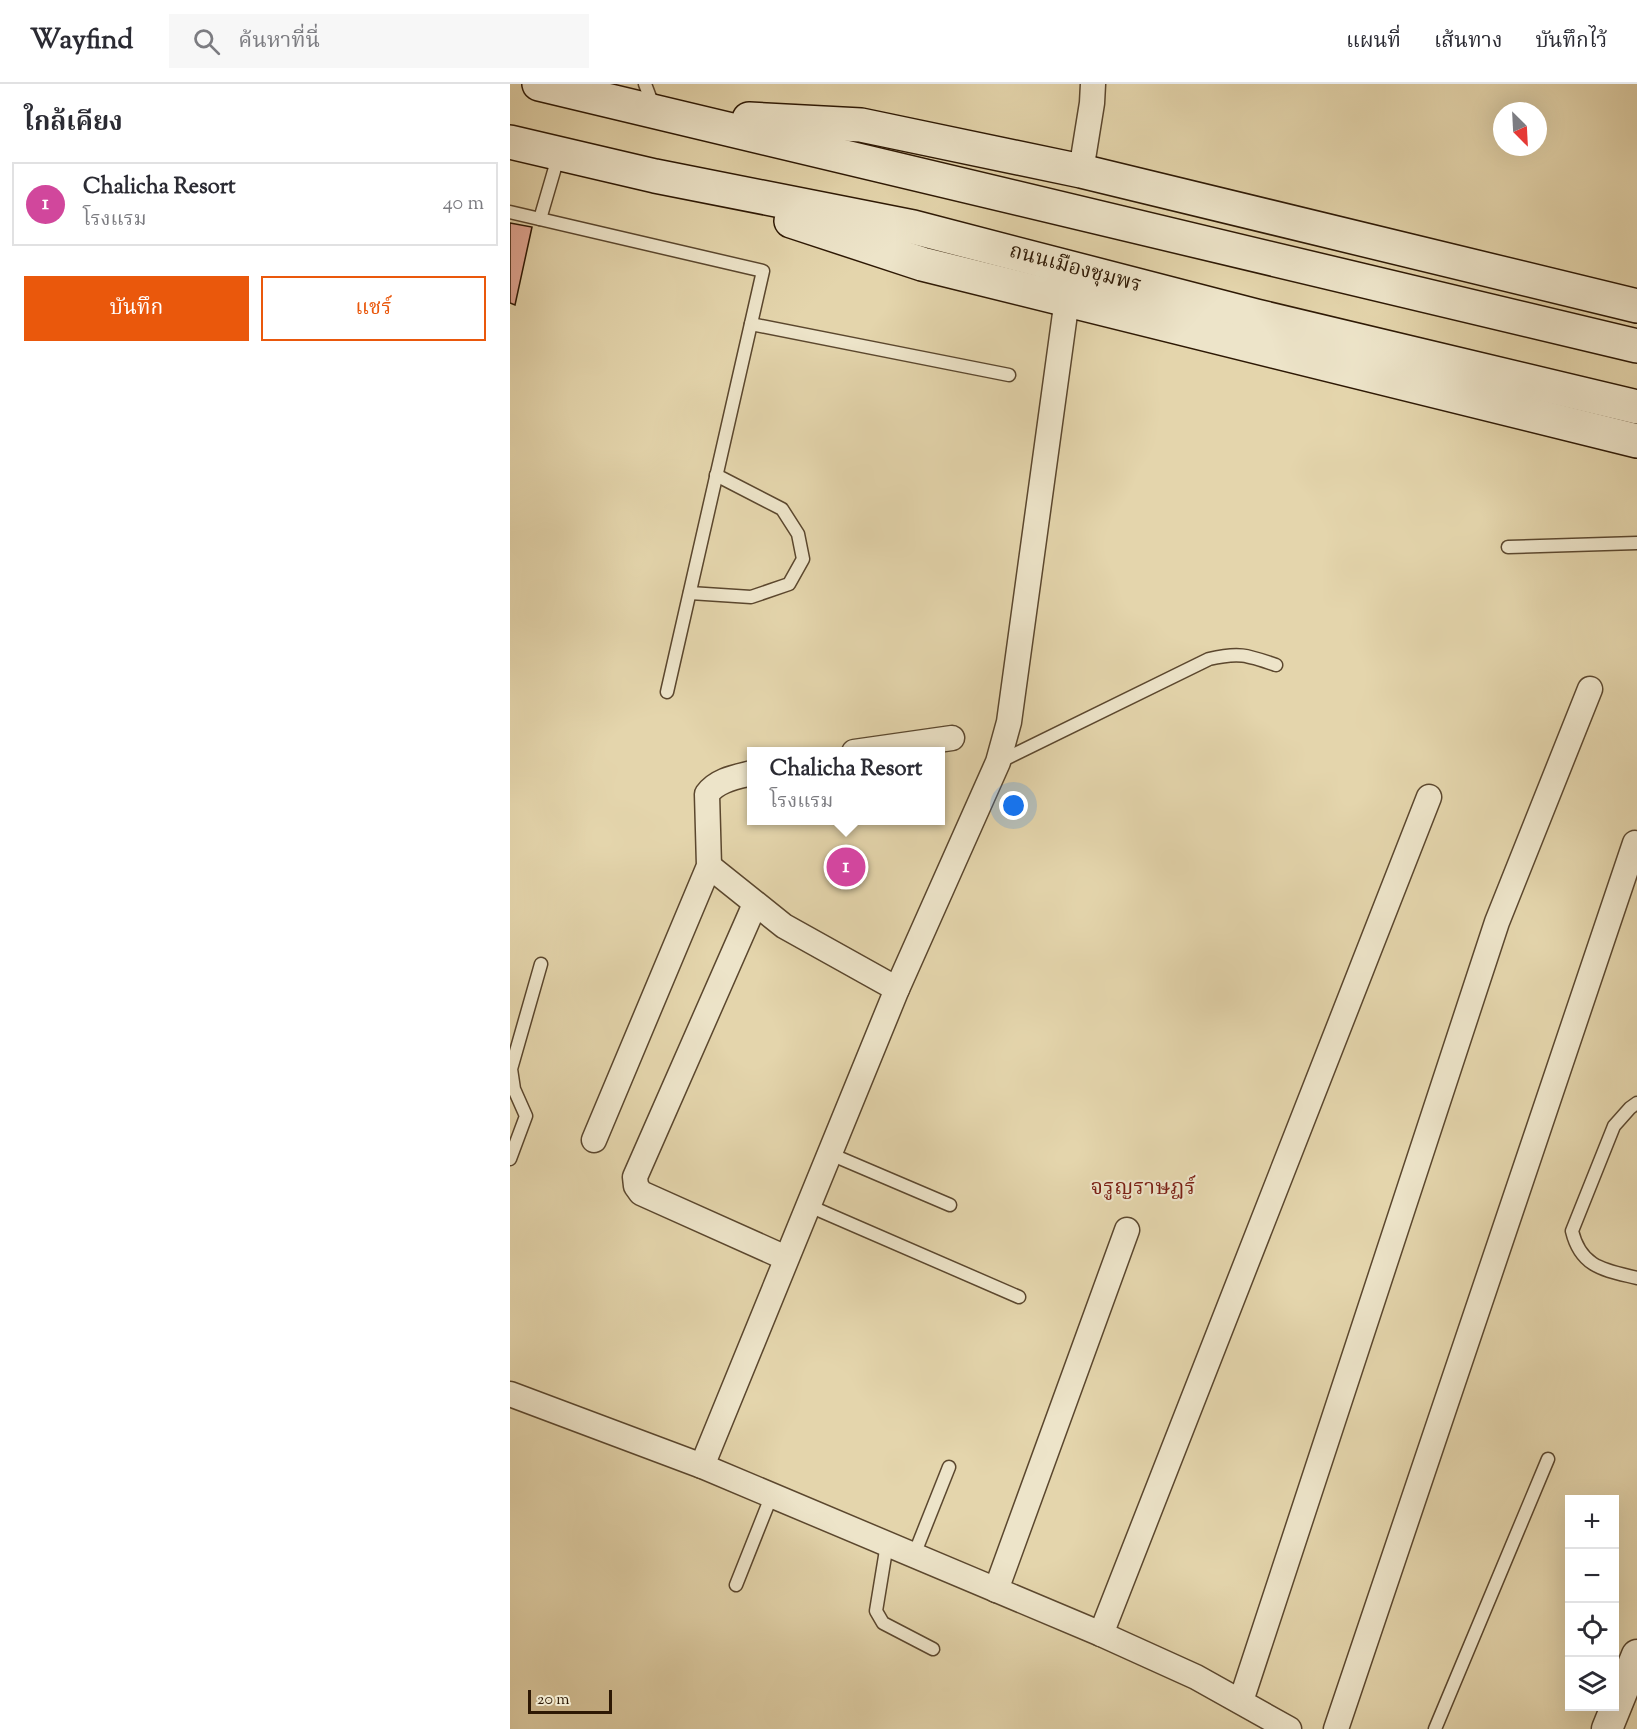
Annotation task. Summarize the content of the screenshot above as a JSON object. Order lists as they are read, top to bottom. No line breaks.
{"streets":{"main road":["ถนนเมืองชุมพร"]},"districts":["จรูญราษฎร์"],"scale_bar":"20 m","north":"bottom right","page":{"header":"Wayfind","search":"ค้นหาที่นี่","nav":["แผนที่","เส้นทาง","บันทึกไว้"],"heading":"ใกล้เคียง","list":[{"mark":"1","name":"Chalicha Resort","note":"โรงแรม","value":"40 m"}],"buttons":["บันทึก","แชร์"],"popup":["Chalicha Resort","โรงแรม"],"pins":"1","map_buttons":["+","−"],"scale":"20 m"}}
